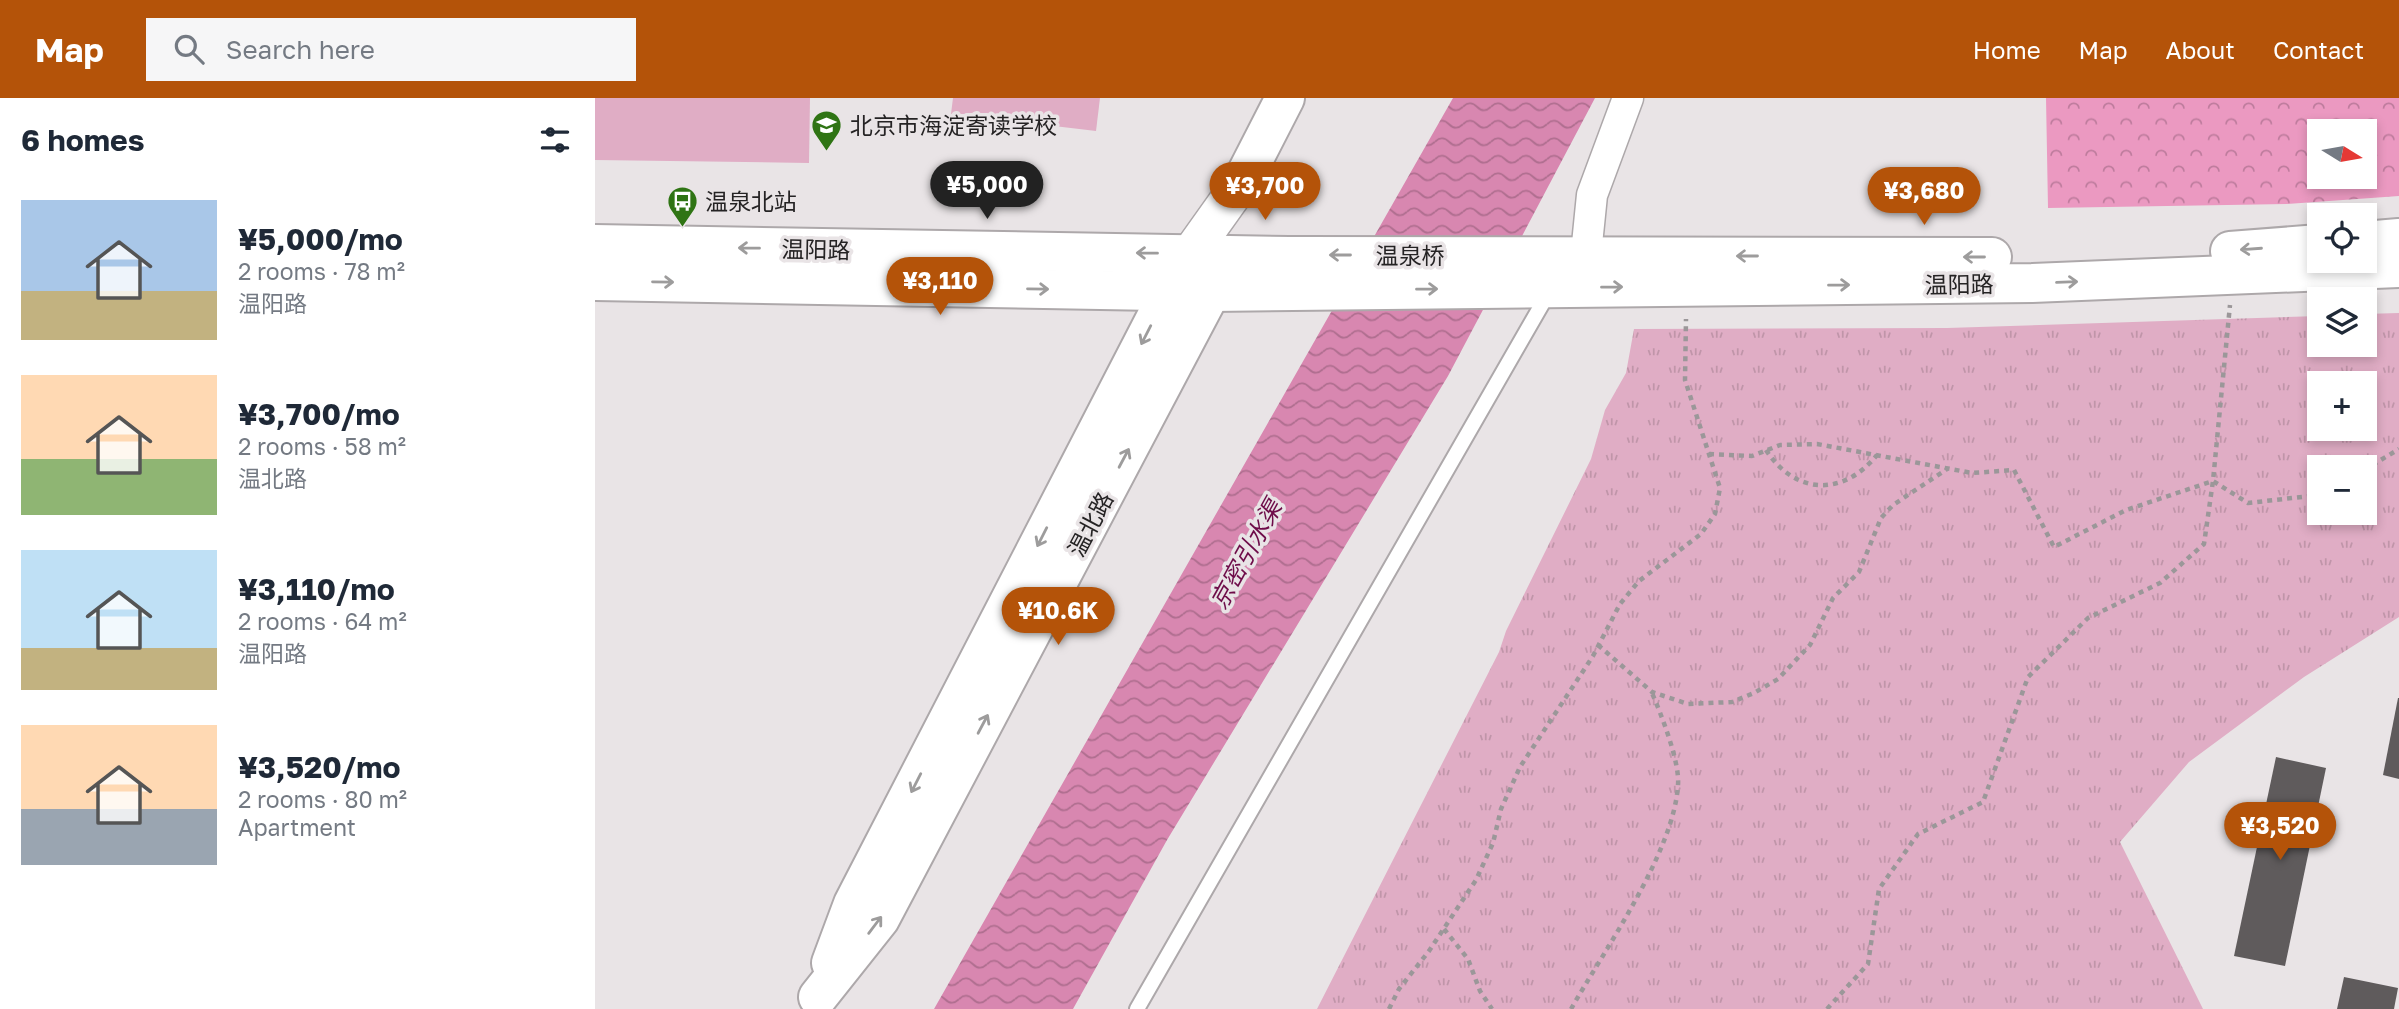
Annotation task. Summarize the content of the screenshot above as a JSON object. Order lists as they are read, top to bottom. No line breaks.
{"streets":{"main road":["温阳路","温泉桥","温北路"]},"crossings":[["温阳路","温泉桥"],["温阳路","温北路"]],"water":["京密引水渠"],"places":{"school or university":["北京市海淀寄读学校"],"bus stop":["温泉北站"]},"north":"right","page":{"header":"Map","search":"Search here","nav":["Home","Map","About","Contact"],"heading":"6 homes","map_buttons":["+","−"],"price":["¥5,000","¥3,700","¥3,680","¥3,110","¥10.6K","¥3,520"],"list":[{"name":"¥5,000/mo","note":"2 rooms · 78 m² · 温阳路"},{"name":"¥3,700/mo","note":"2 rooms · 58 m² · 温北路"},{"name":"¥3,110/mo","note":"2 rooms · 64 m² · 温阳路"},{"name":"¥3,520/mo","note":"2 rooms · 80 m² · Apartment"}]}}
